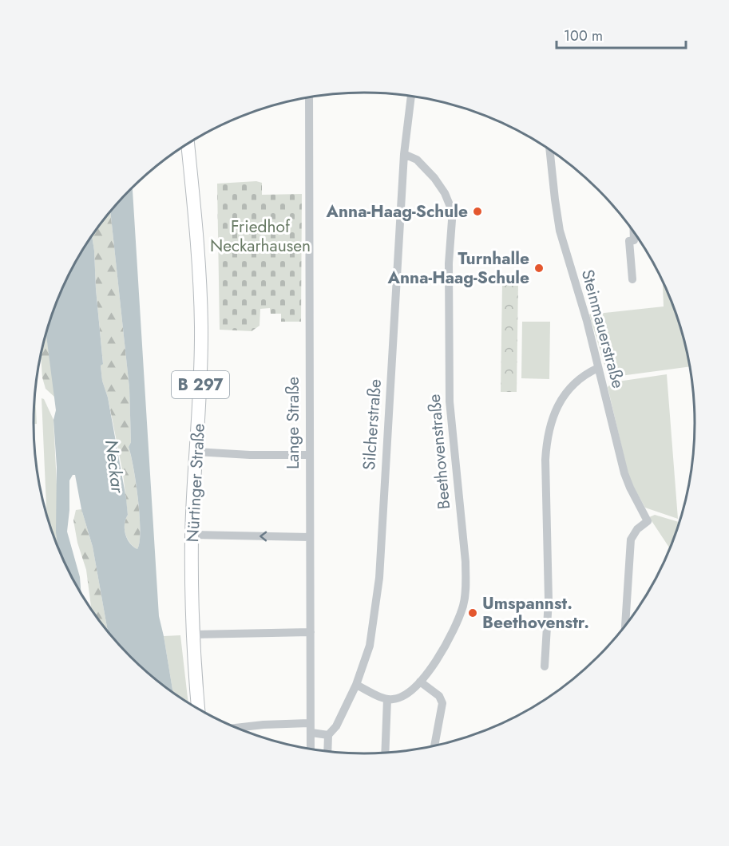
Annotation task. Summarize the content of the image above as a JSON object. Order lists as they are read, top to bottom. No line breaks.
{"streets":{"main road":["B 297","Nürtinger Straße"],"street":["Steinmauerstraße","Lange Straße","Silcherstraße","Beethovenstraße"]},"crossings":[["Silcherstraße","Beethovenstraße"]],"water":["Neckar"],"parks":["Friedhof Neckarhausen"],"places":["Anna-Haag-Schule","Turnhalle Anna-Haag-Schule","Umspannst. Beethovenstr."],"scale_bar":"100 m"}
